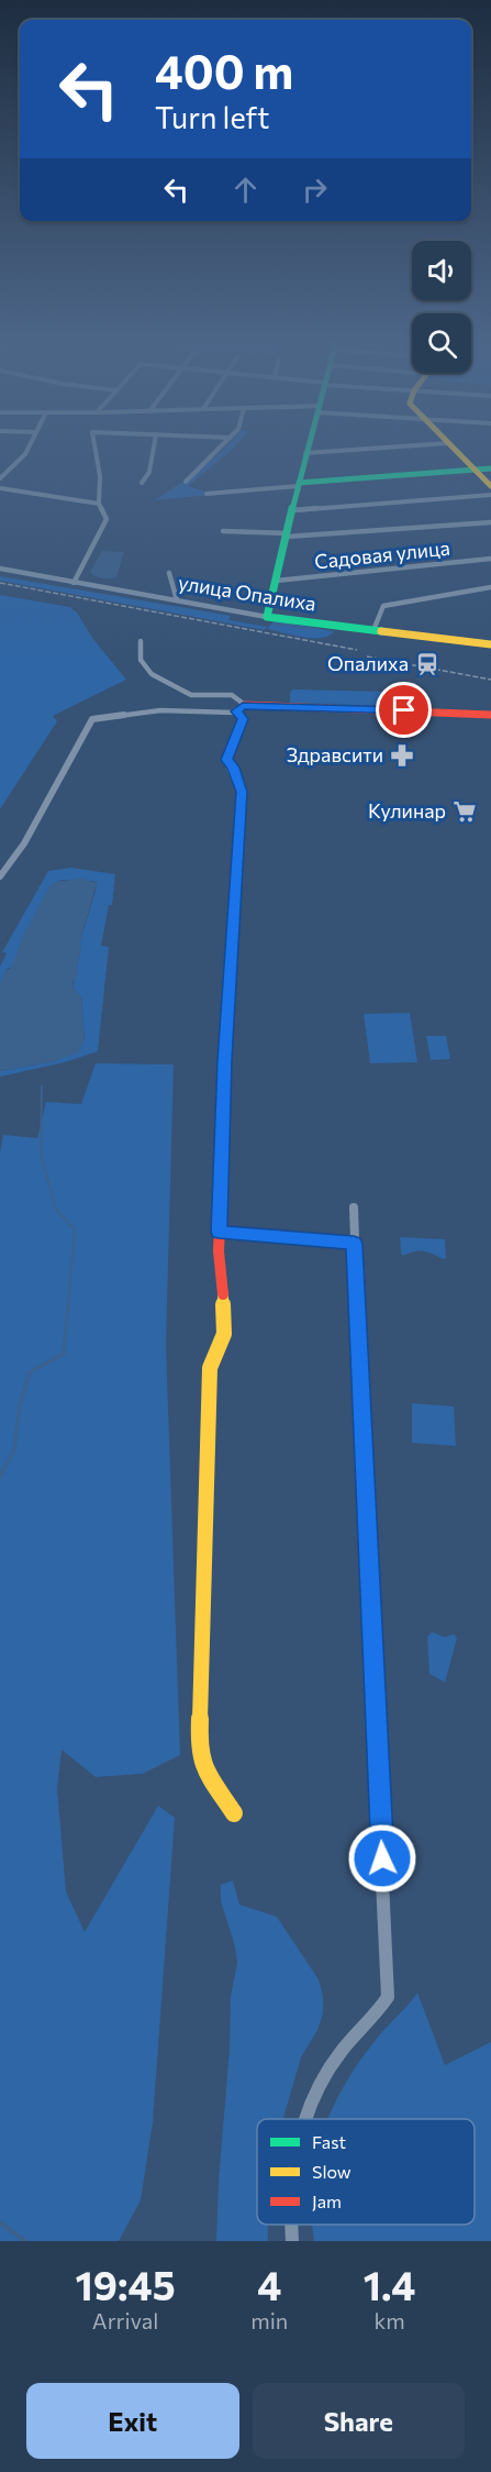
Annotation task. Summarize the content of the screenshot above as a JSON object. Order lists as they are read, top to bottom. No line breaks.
{"streets":{"street":["Садовая улица","улица Опалиха"]},"places":{"station":["Опалиха"],"pharmacy":["Здравсити"],"supermarket":["Кулинар"]},"legend":["Fast","Slow","Jam"],"page":{"turn":["400 m","Turn left"],"eta":["19:45","Arrival","4","min","1.4","km"],"buttons":["Exit","Share"]}}
